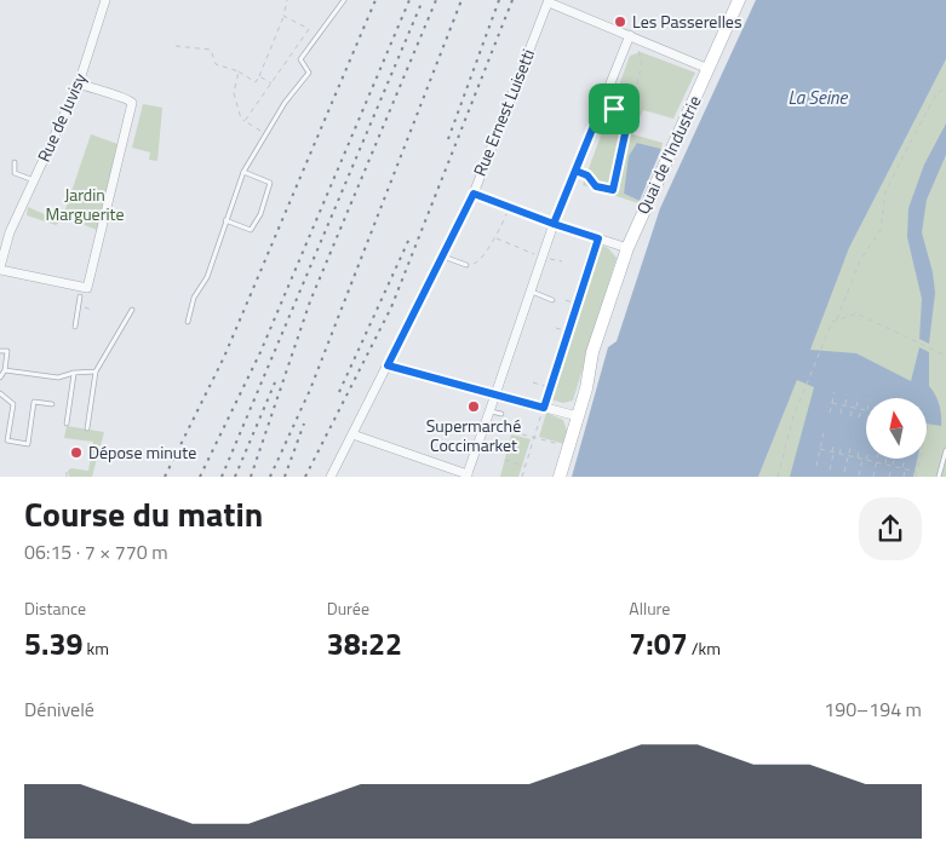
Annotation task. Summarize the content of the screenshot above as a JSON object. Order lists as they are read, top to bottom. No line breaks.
{"streets":{"main road":["Quai de l'Industrie"],"street":["Rue Ernest Luisetti","Rue de Juvisy"]},"water":["La Seine"],"parks":["Jardin Marguerite"],"places":["Les Passerelles","Supermarché Coccimarket","Dépose minute"],"north":"top","page":{"heading":["Course du matin","06:15 · 7 × 770 m"],"stats":[["Distance","5.39 km"],["Durée","38:22"],["Allure","7:07 /km"]],"chart":["Dénivelé","190–194 m"]}}
